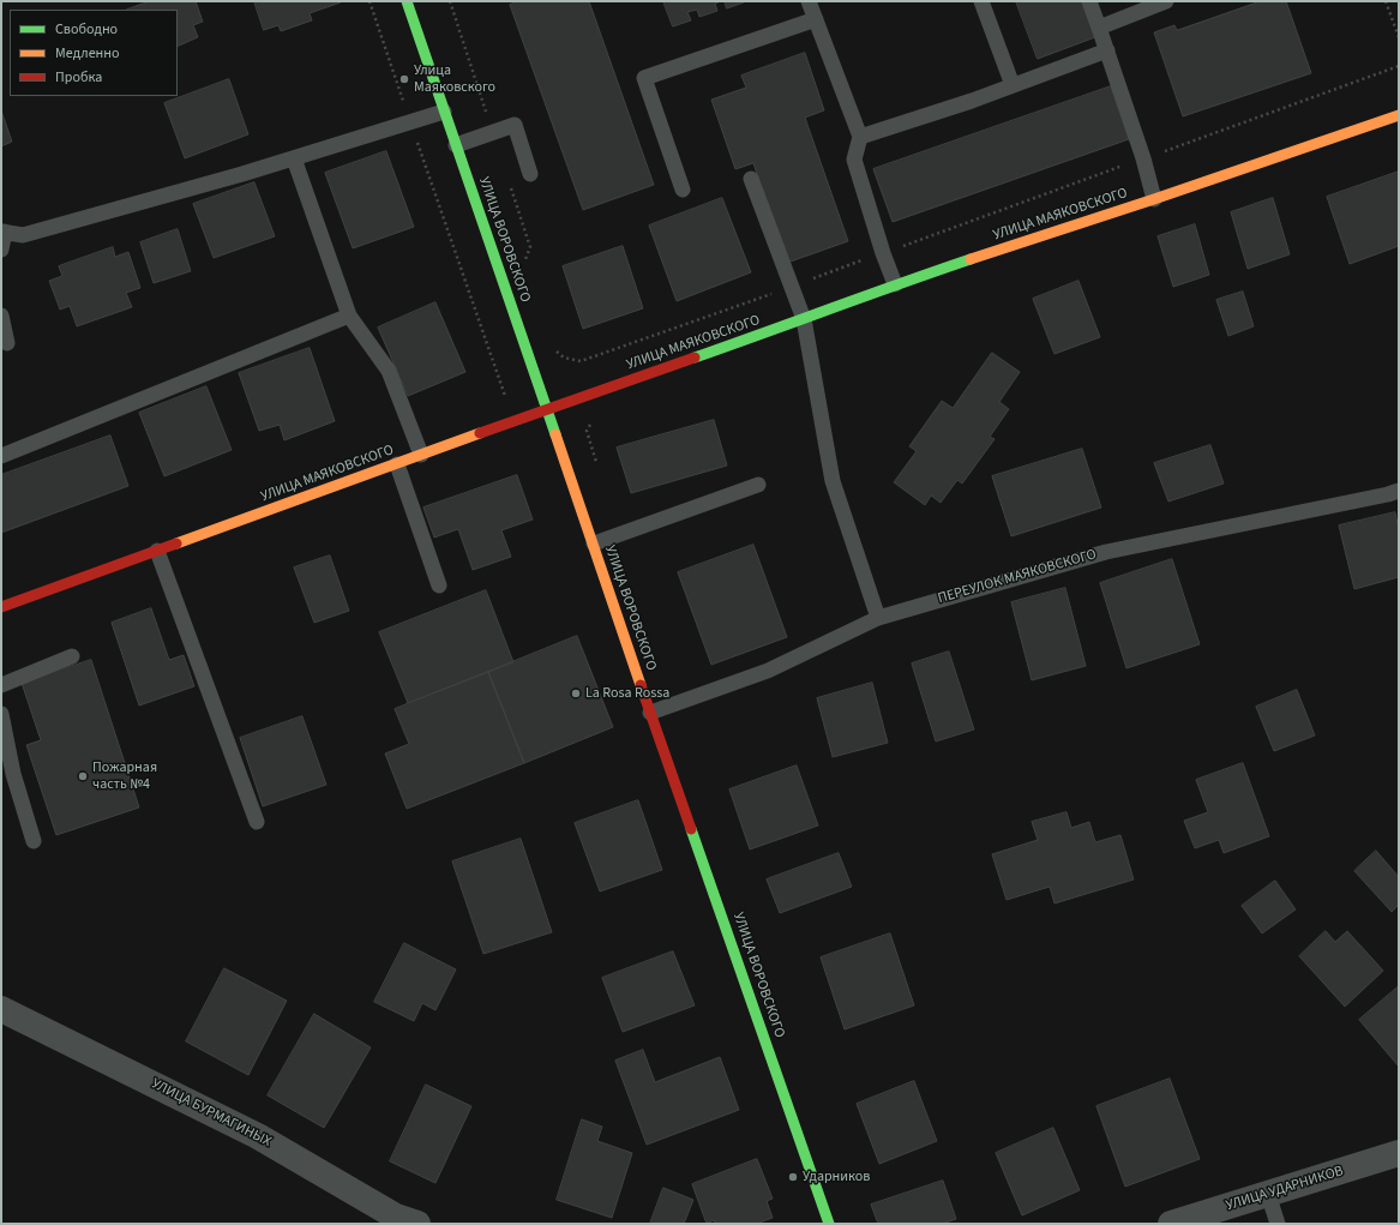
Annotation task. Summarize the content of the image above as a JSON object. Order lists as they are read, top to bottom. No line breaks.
{"streets":{"street":["УЛИЦА МАЯКОВСКОГО","УЛИЦА ВОРОВСКОГО","УЛИЦА БУРМАГИНЫХ","УЛИЦА УДАРНИКОВ"],"lane":["ПЕРЕУЛОК МАЯКОВСКОГО"]},"crossings":[["УЛИЦА МАЯКОВСКОГО","УЛИЦА ВОРОВСКОГО"],["УЛИЦА ВОРОВСКОГО","ПЕРЕУЛОК МАЯКОВСКОГО"]],"places":["Улица Маяковского","La Rosa Rossa","Пожарная часть №4","Ударников"],"legend":["Свободно","Медленно","Пробка"]}
